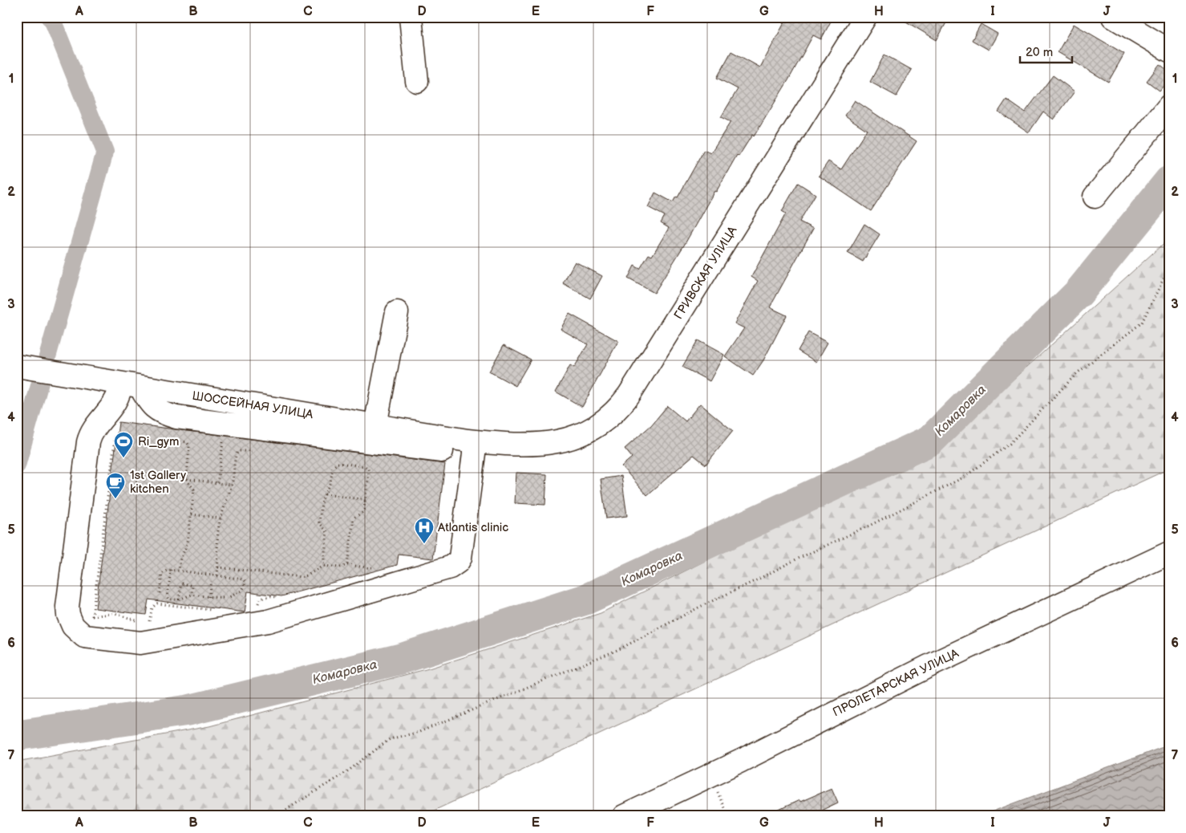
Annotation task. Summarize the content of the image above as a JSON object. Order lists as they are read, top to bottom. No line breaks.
{"streets":{"street":["ГРИВСКАЯ УЛИЦА","ШОССЕЙНАЯ УЛИЦА","ПРОЛЕТАРСКАЯ УЛИЦА"]},"crossings":[["ГРИВСКАЯ УЛИЦА","ШОССЕЙНАЯ УЛИЦА"]],"water":["Комаровка"],"places":{"sports":["Ri_gym"],"cafe":["1st Gallery kitchen"],"hospital":["Atlantis clinic"]},"scale_bar":"20 m","grid":{"columns":["A","B","C","D","E","F","G","H","I","J"],"rows":["1","2","3","4","5","6","7"]}}
